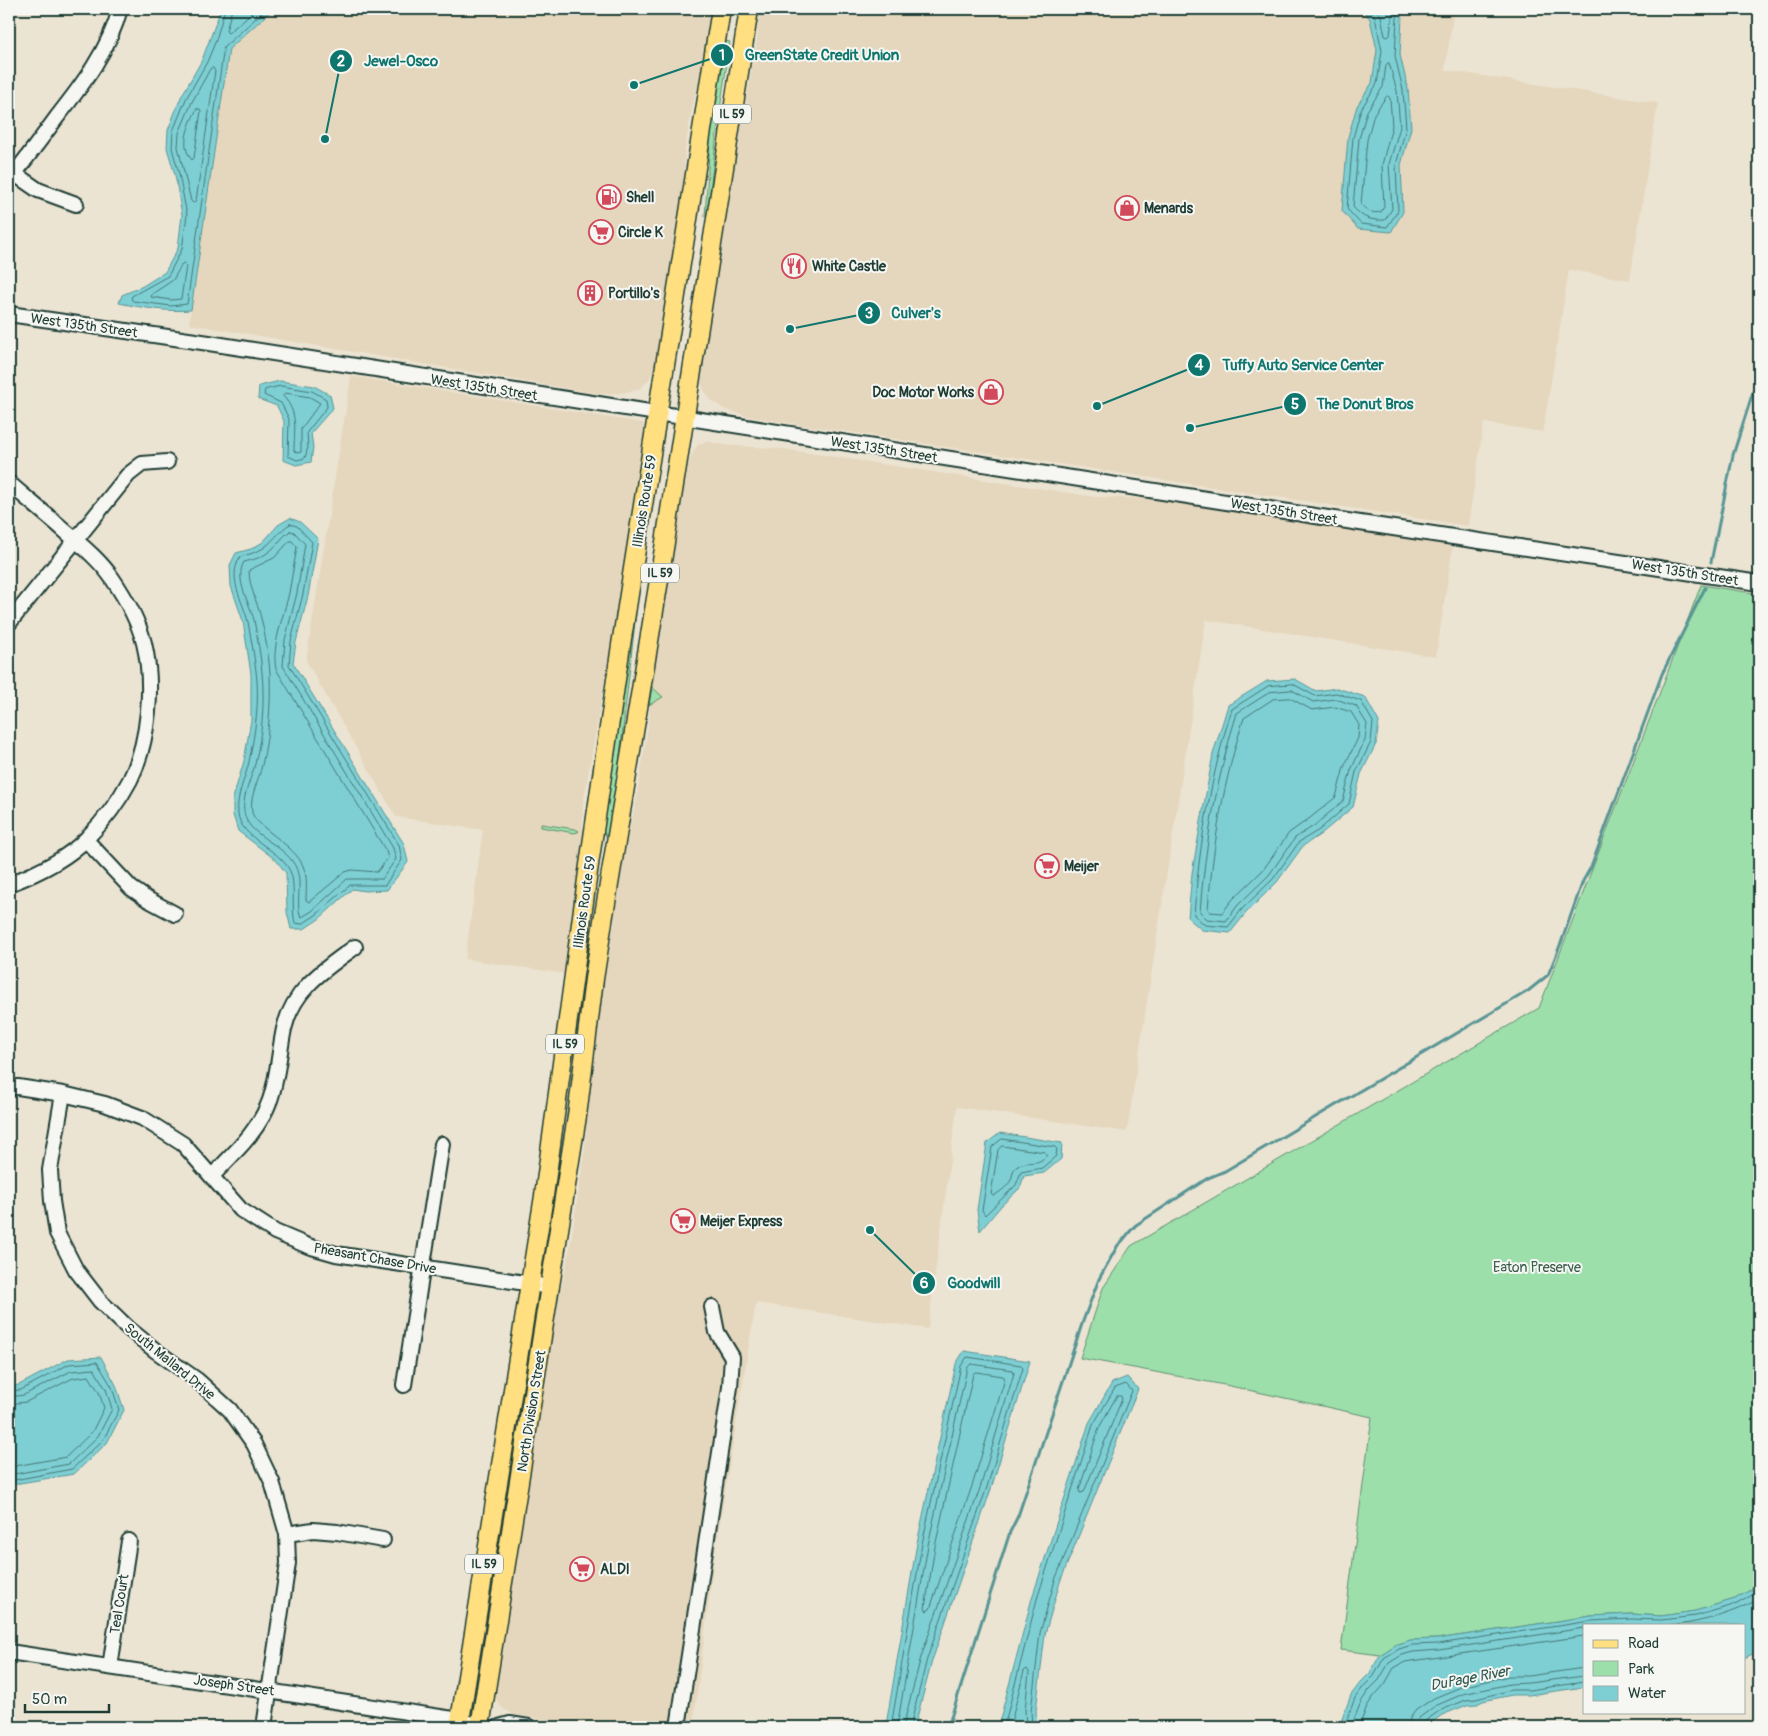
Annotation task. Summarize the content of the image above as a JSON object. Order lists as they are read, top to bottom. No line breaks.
{"streets":{"main road":["IL 59","Illinois Route 59","North Division Street"],"street":["West 135th Street","Pheasant Chase Drive","South Mallard Drive","Teal Court","Joseph Street"]},"crossings":[["West 135th Street","Illinois Route 59"],["Illinois Route 59","North Division Street"],["Pheasant Chase Drive","South Mallard Drive"],["Pheasant Chase Drive","North Division Street"],["South Mallard Drive","Joseph Street"],["North Division Street","Joseph Street"],["Teal Court","Joseph Street"]],"water":["DuPage River"],"parks":["Eaton Preserve"],"places":{"other":["GreenState Credit Union","Jewel-Osco","Culver's","Tuffy Auto Service Center","The Donut Bros","Goodwill"],"fuel station":["Shell"],"shop":["Menards","Doc Motor Works"],"supermarket":["Circle K","Meijer","Meijer Express","ALDI"],"restaurant":["White Castle"],"building":["Portillo's"]},"legend":["Road","Park","Water"],"scale_bar":"50 m"}
